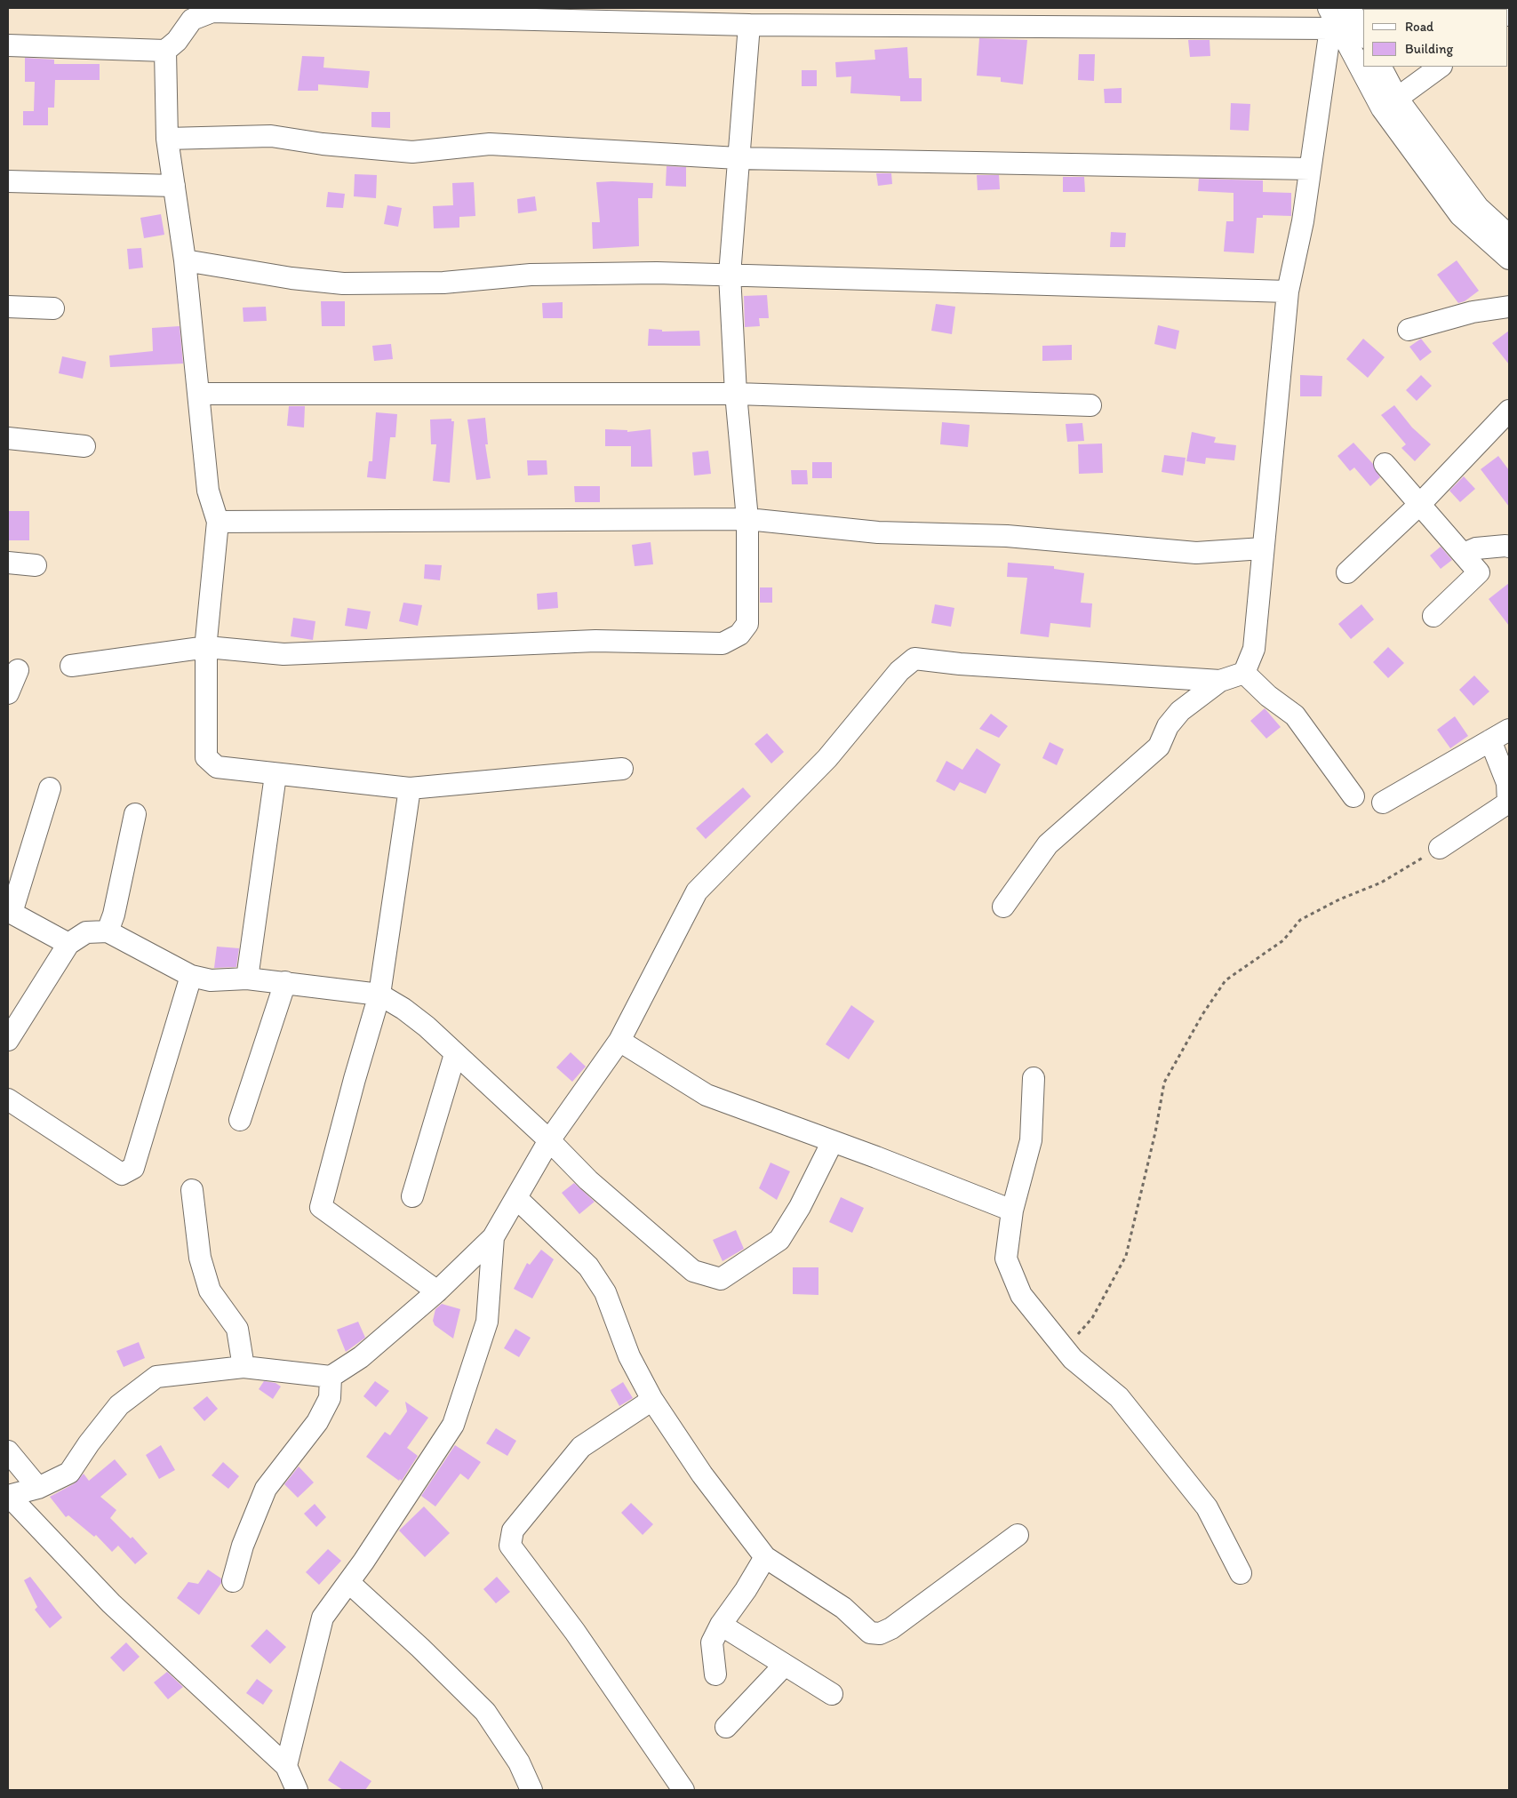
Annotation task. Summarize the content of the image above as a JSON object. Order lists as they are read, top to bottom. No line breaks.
{"legend":["Road","Building"]}
